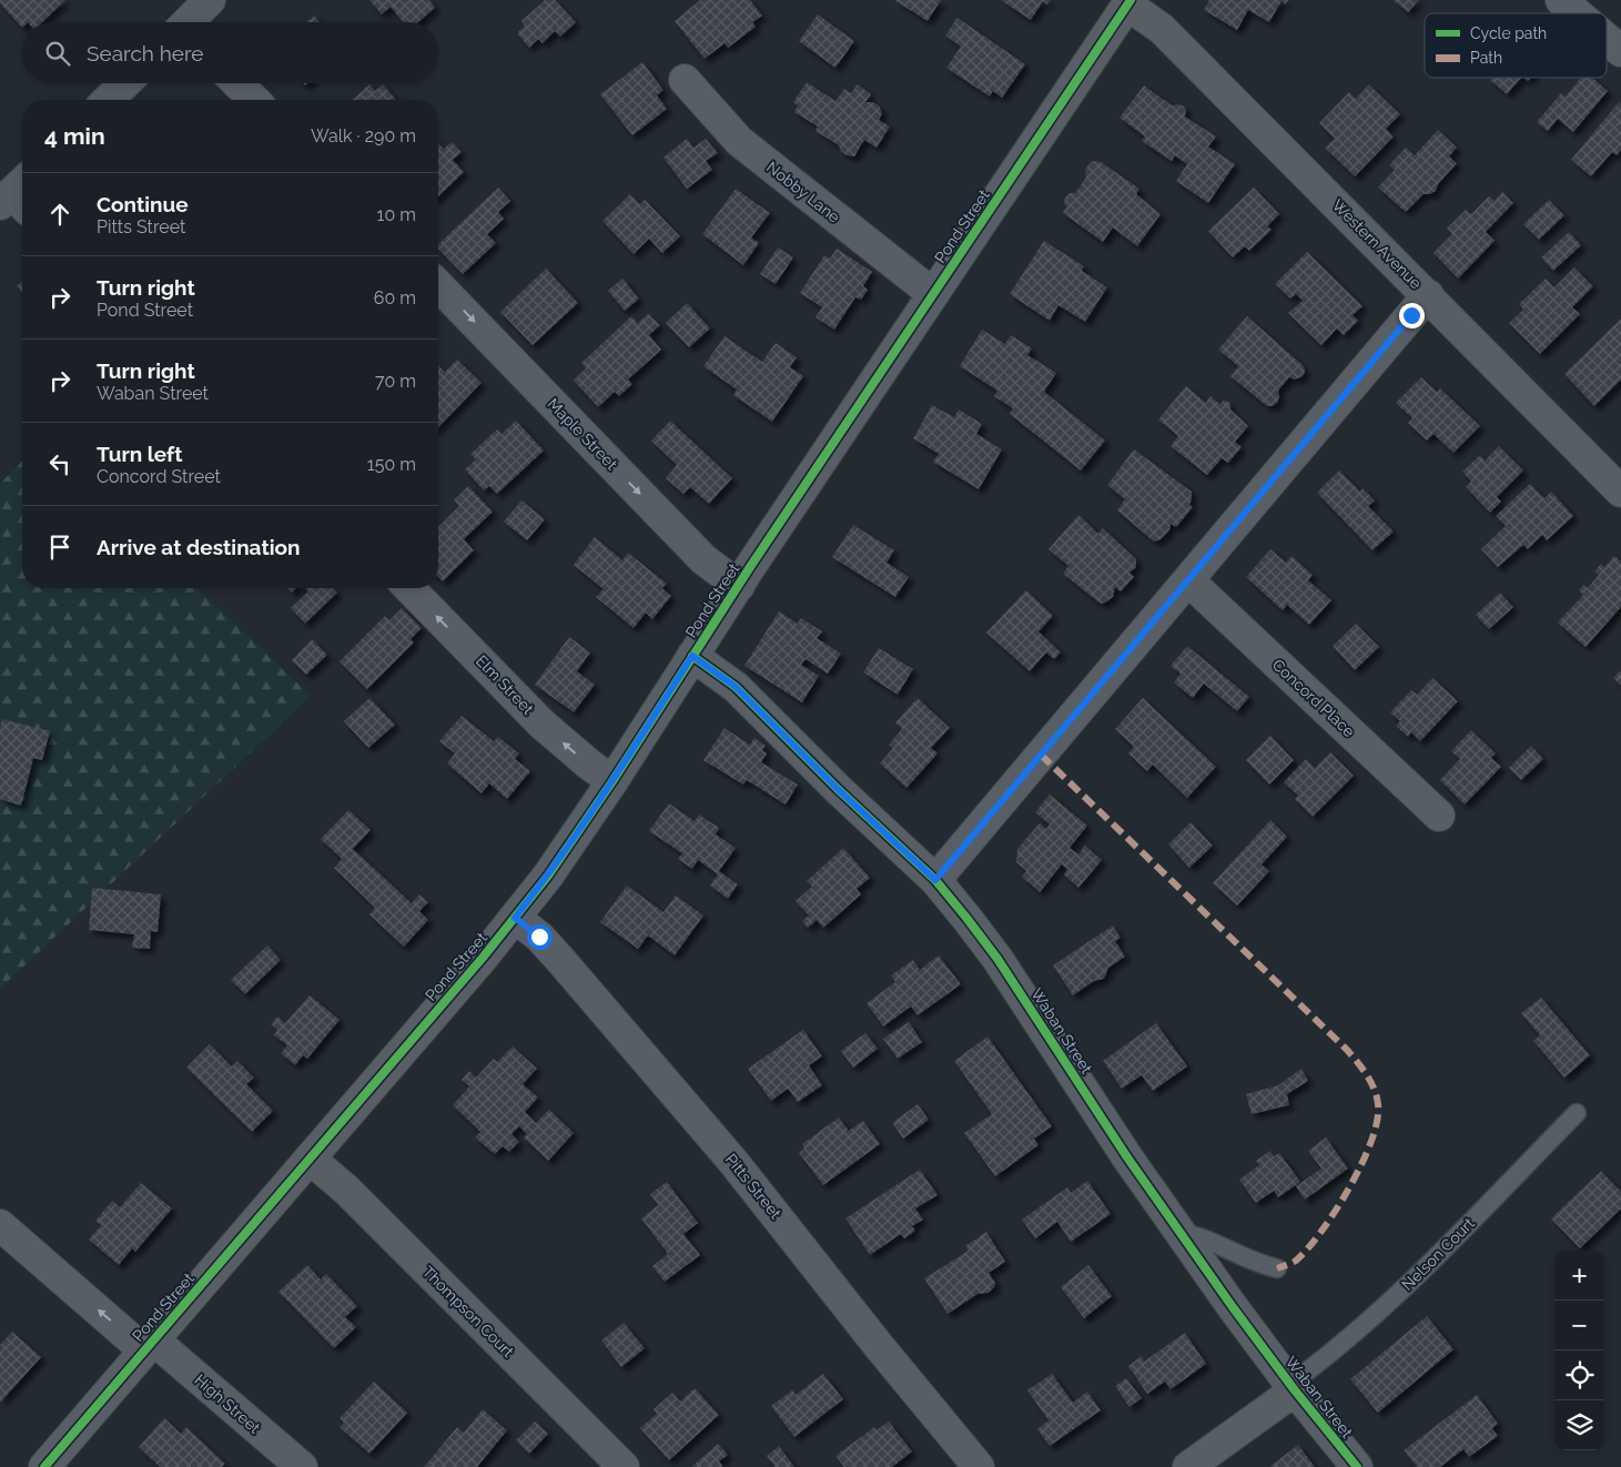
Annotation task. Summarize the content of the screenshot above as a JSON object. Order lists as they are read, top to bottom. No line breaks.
{"streets":{"street":["Nobby Lane","Pond Street","Western Avenue","Maple Street","Elm Street","Concord Place","Waban Street","Pitts Street","Thompson Court","High Street"],"lane":["Nelson Court"]},"crossings":[["Nobby Lane","Pond Street"],["Pond Street","Western Avenue"],["Pond Street","Maple Street"],["Pond Street","Elm Street"],["Pond Street","Waban Street"],["Pond Street","Pitts Street"],["Pond Street","Thompson Court"],["Pond Street","High Street"],["Waban Street","Nelson Court"]],"one_way":["Maple Street","Elm Street","High Street"],"legend":["Cycle path","Path"],"page":{"search":"Search here","heading":["4 min","Walk · 290 m"],"list":[["Continue","Pitts Street","10 m"],["Turn right","Pond Street","60 m"],["Turn right","Waban Street","70 m"],["Turn left","Concord Street","150 m"],"Arrive at destination"],"map_buttons":["+","−"]}}
